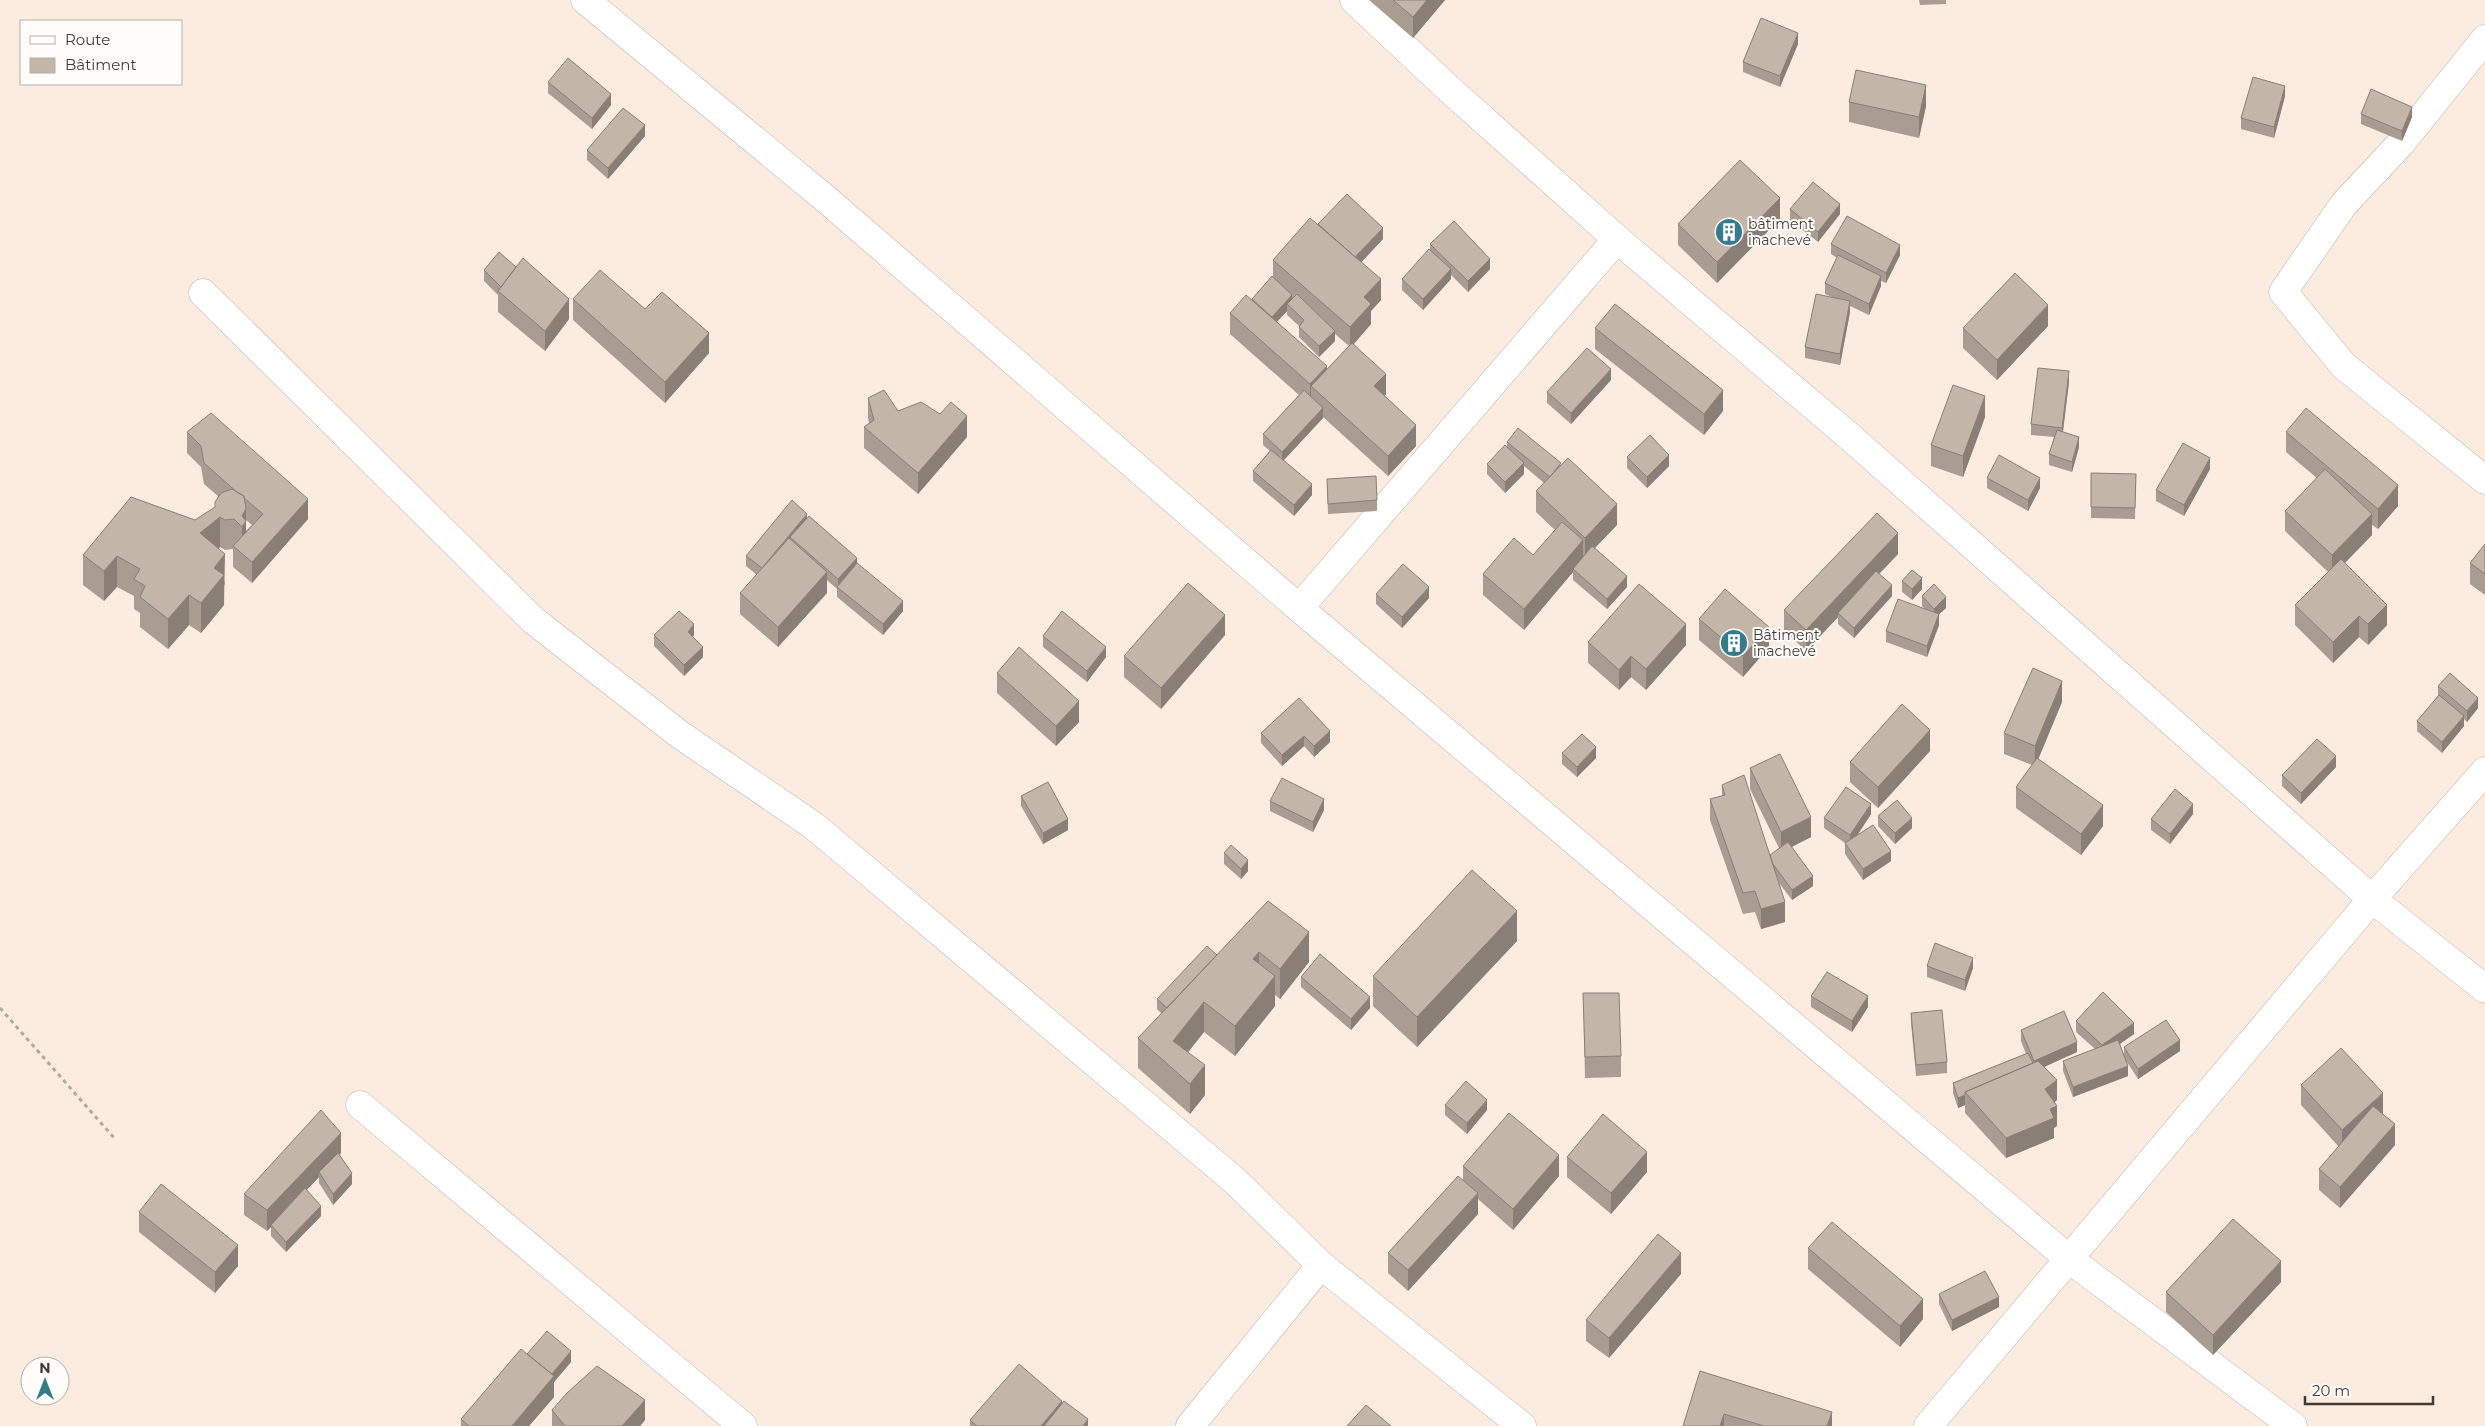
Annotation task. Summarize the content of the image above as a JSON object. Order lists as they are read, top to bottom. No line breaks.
{"places":{"building":["bâtiment inachevé","Bâtiment inachevé"]},"legend":["Route","Bâtiment"],"scale_bar":"20 m","north":"top"}
